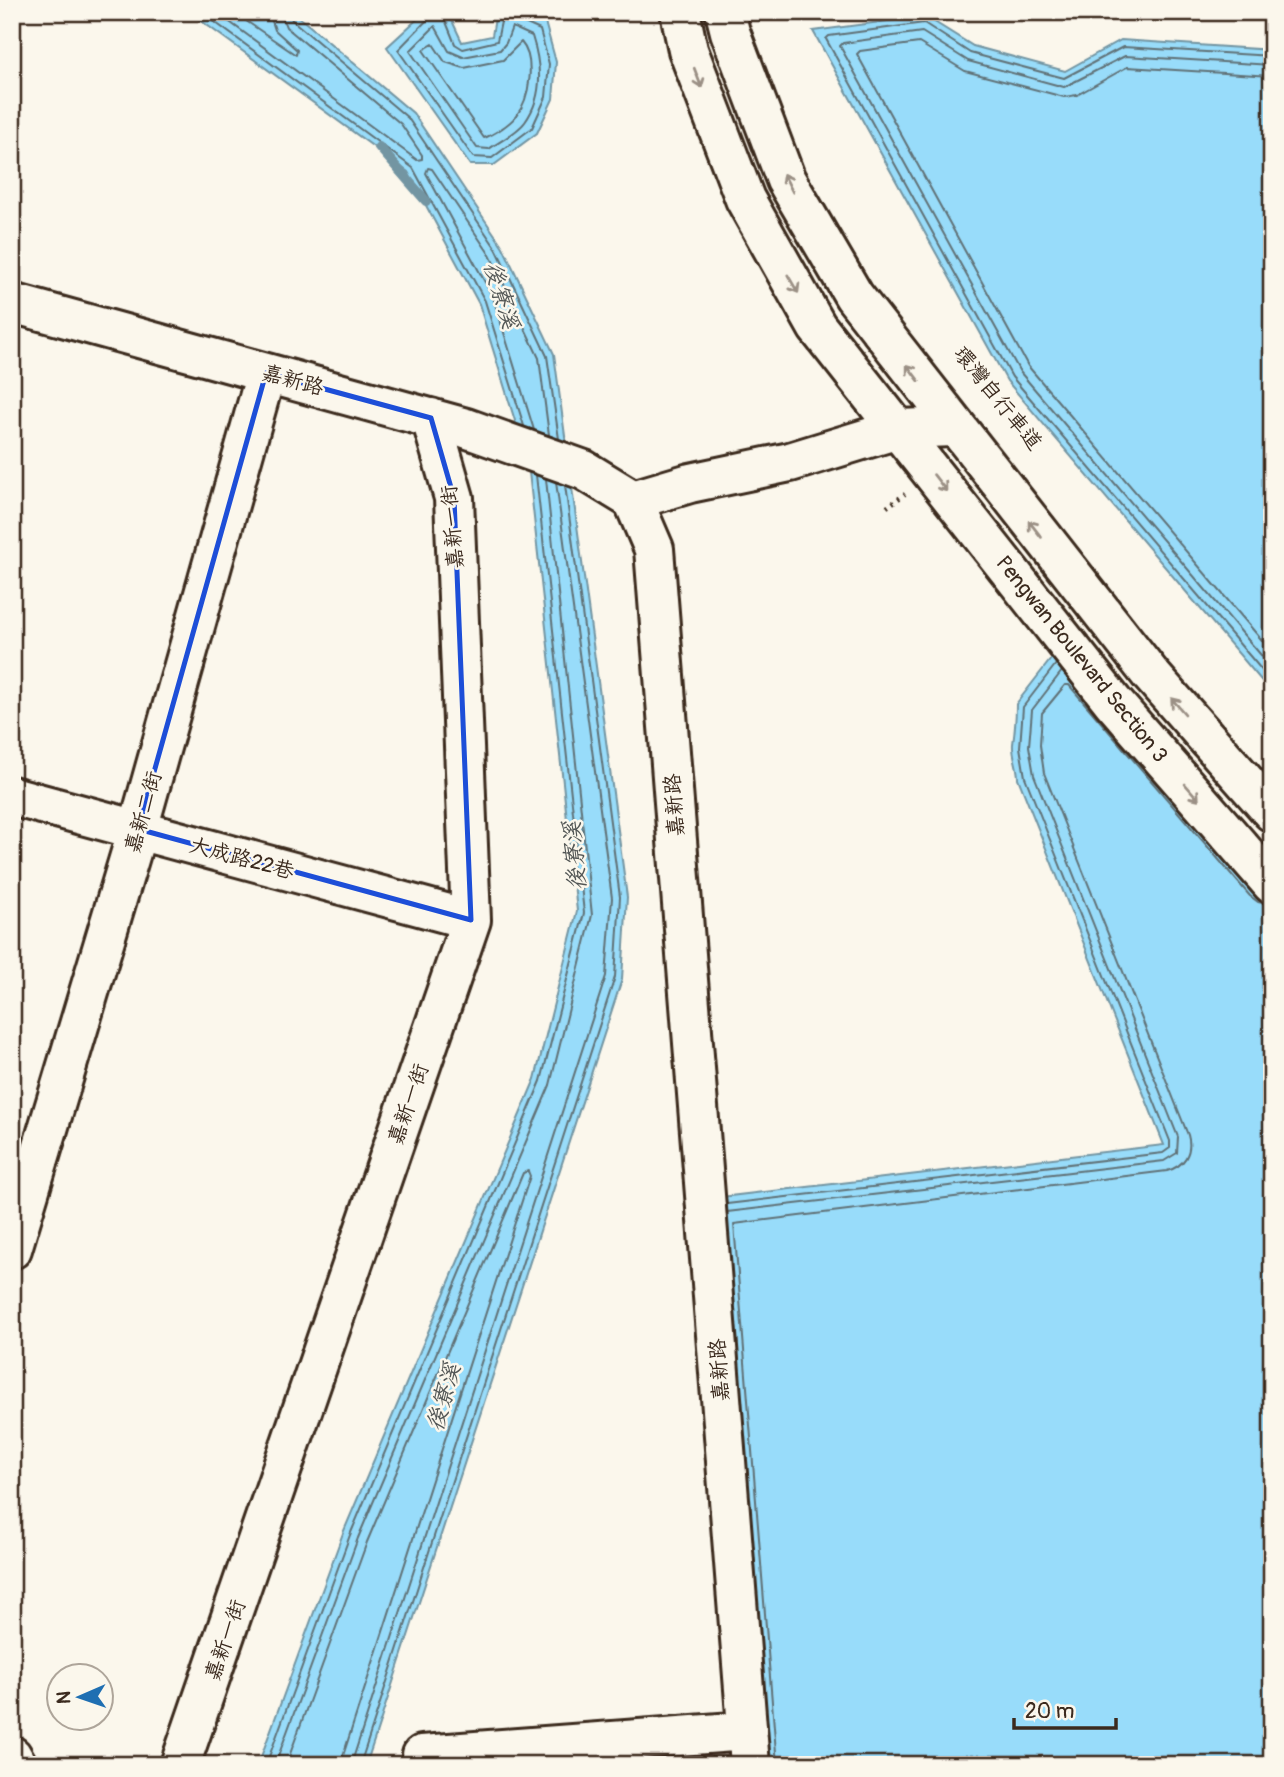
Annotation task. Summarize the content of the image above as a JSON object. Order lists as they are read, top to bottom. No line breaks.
{"streets":{"street":["嘉新路","嘉新一街","Pengwan Boulevard Section 3","嘉新二街","大成路22巷"]},"crossings":[["嘉新路","嘉新一街"],["嘉新路","嘉新二街"],["嘉新一街","大成路22巷"],["嘉新二街","大成路22巷"]],"water":["後寮溪"],"scale_bar":"20 m","north":"left"}
